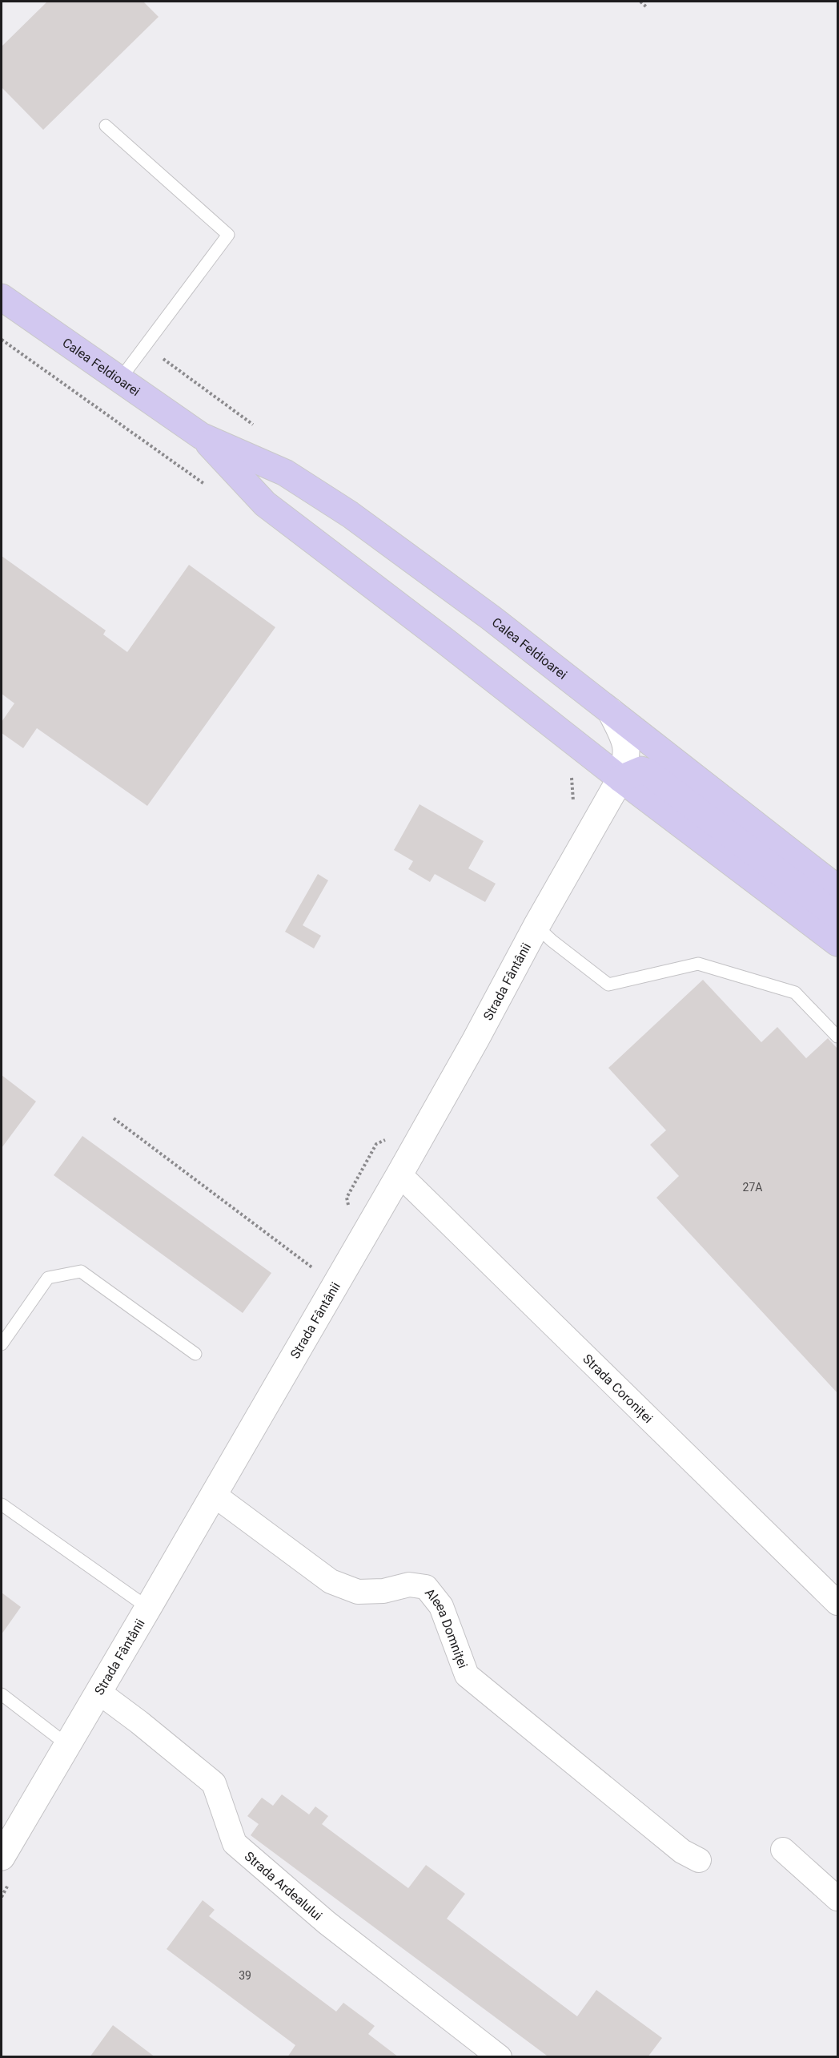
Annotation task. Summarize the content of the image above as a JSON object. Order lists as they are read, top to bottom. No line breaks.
{"streets":{"highway":["Calea Feldioarei"],"street":["Strada Fântânii","Strada Coroniței","Aleea Domniței","Strada Ardealului"]},"crossings":[["Calea Feldioarei","Strada Fântânii"],["Strada Fântânii","Strada Coroniței"],["Strada Fântânii","Aleea Domniței"],["Strada Fântânii","Strada Ardealului"]],"house_numbers":["27A","39"]}
